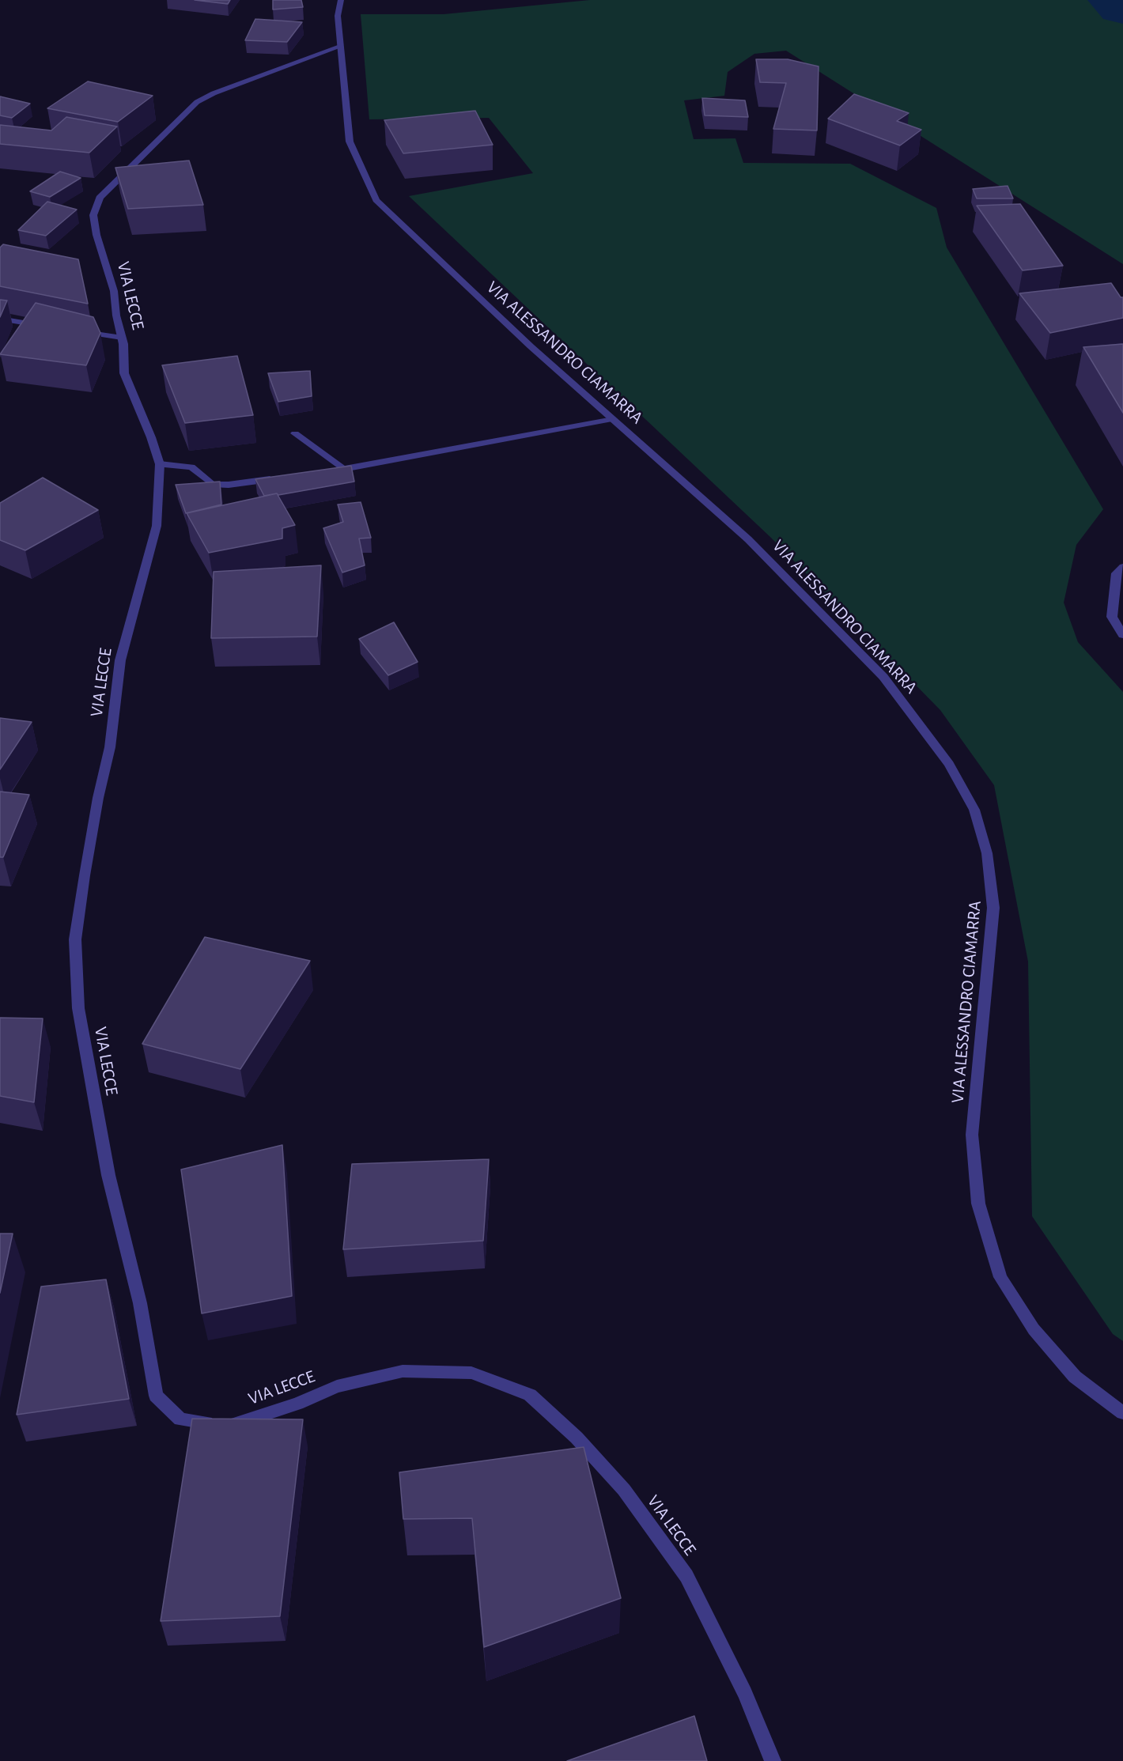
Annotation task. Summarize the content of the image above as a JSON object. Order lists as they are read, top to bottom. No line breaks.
{"streets":{"street":["VIA LECCE","VIA ALESSANDRO CIAMARRA"]},"crossings":[["VIA LECCE","VIA ALESSANDRO CIAMARRA"]]}
